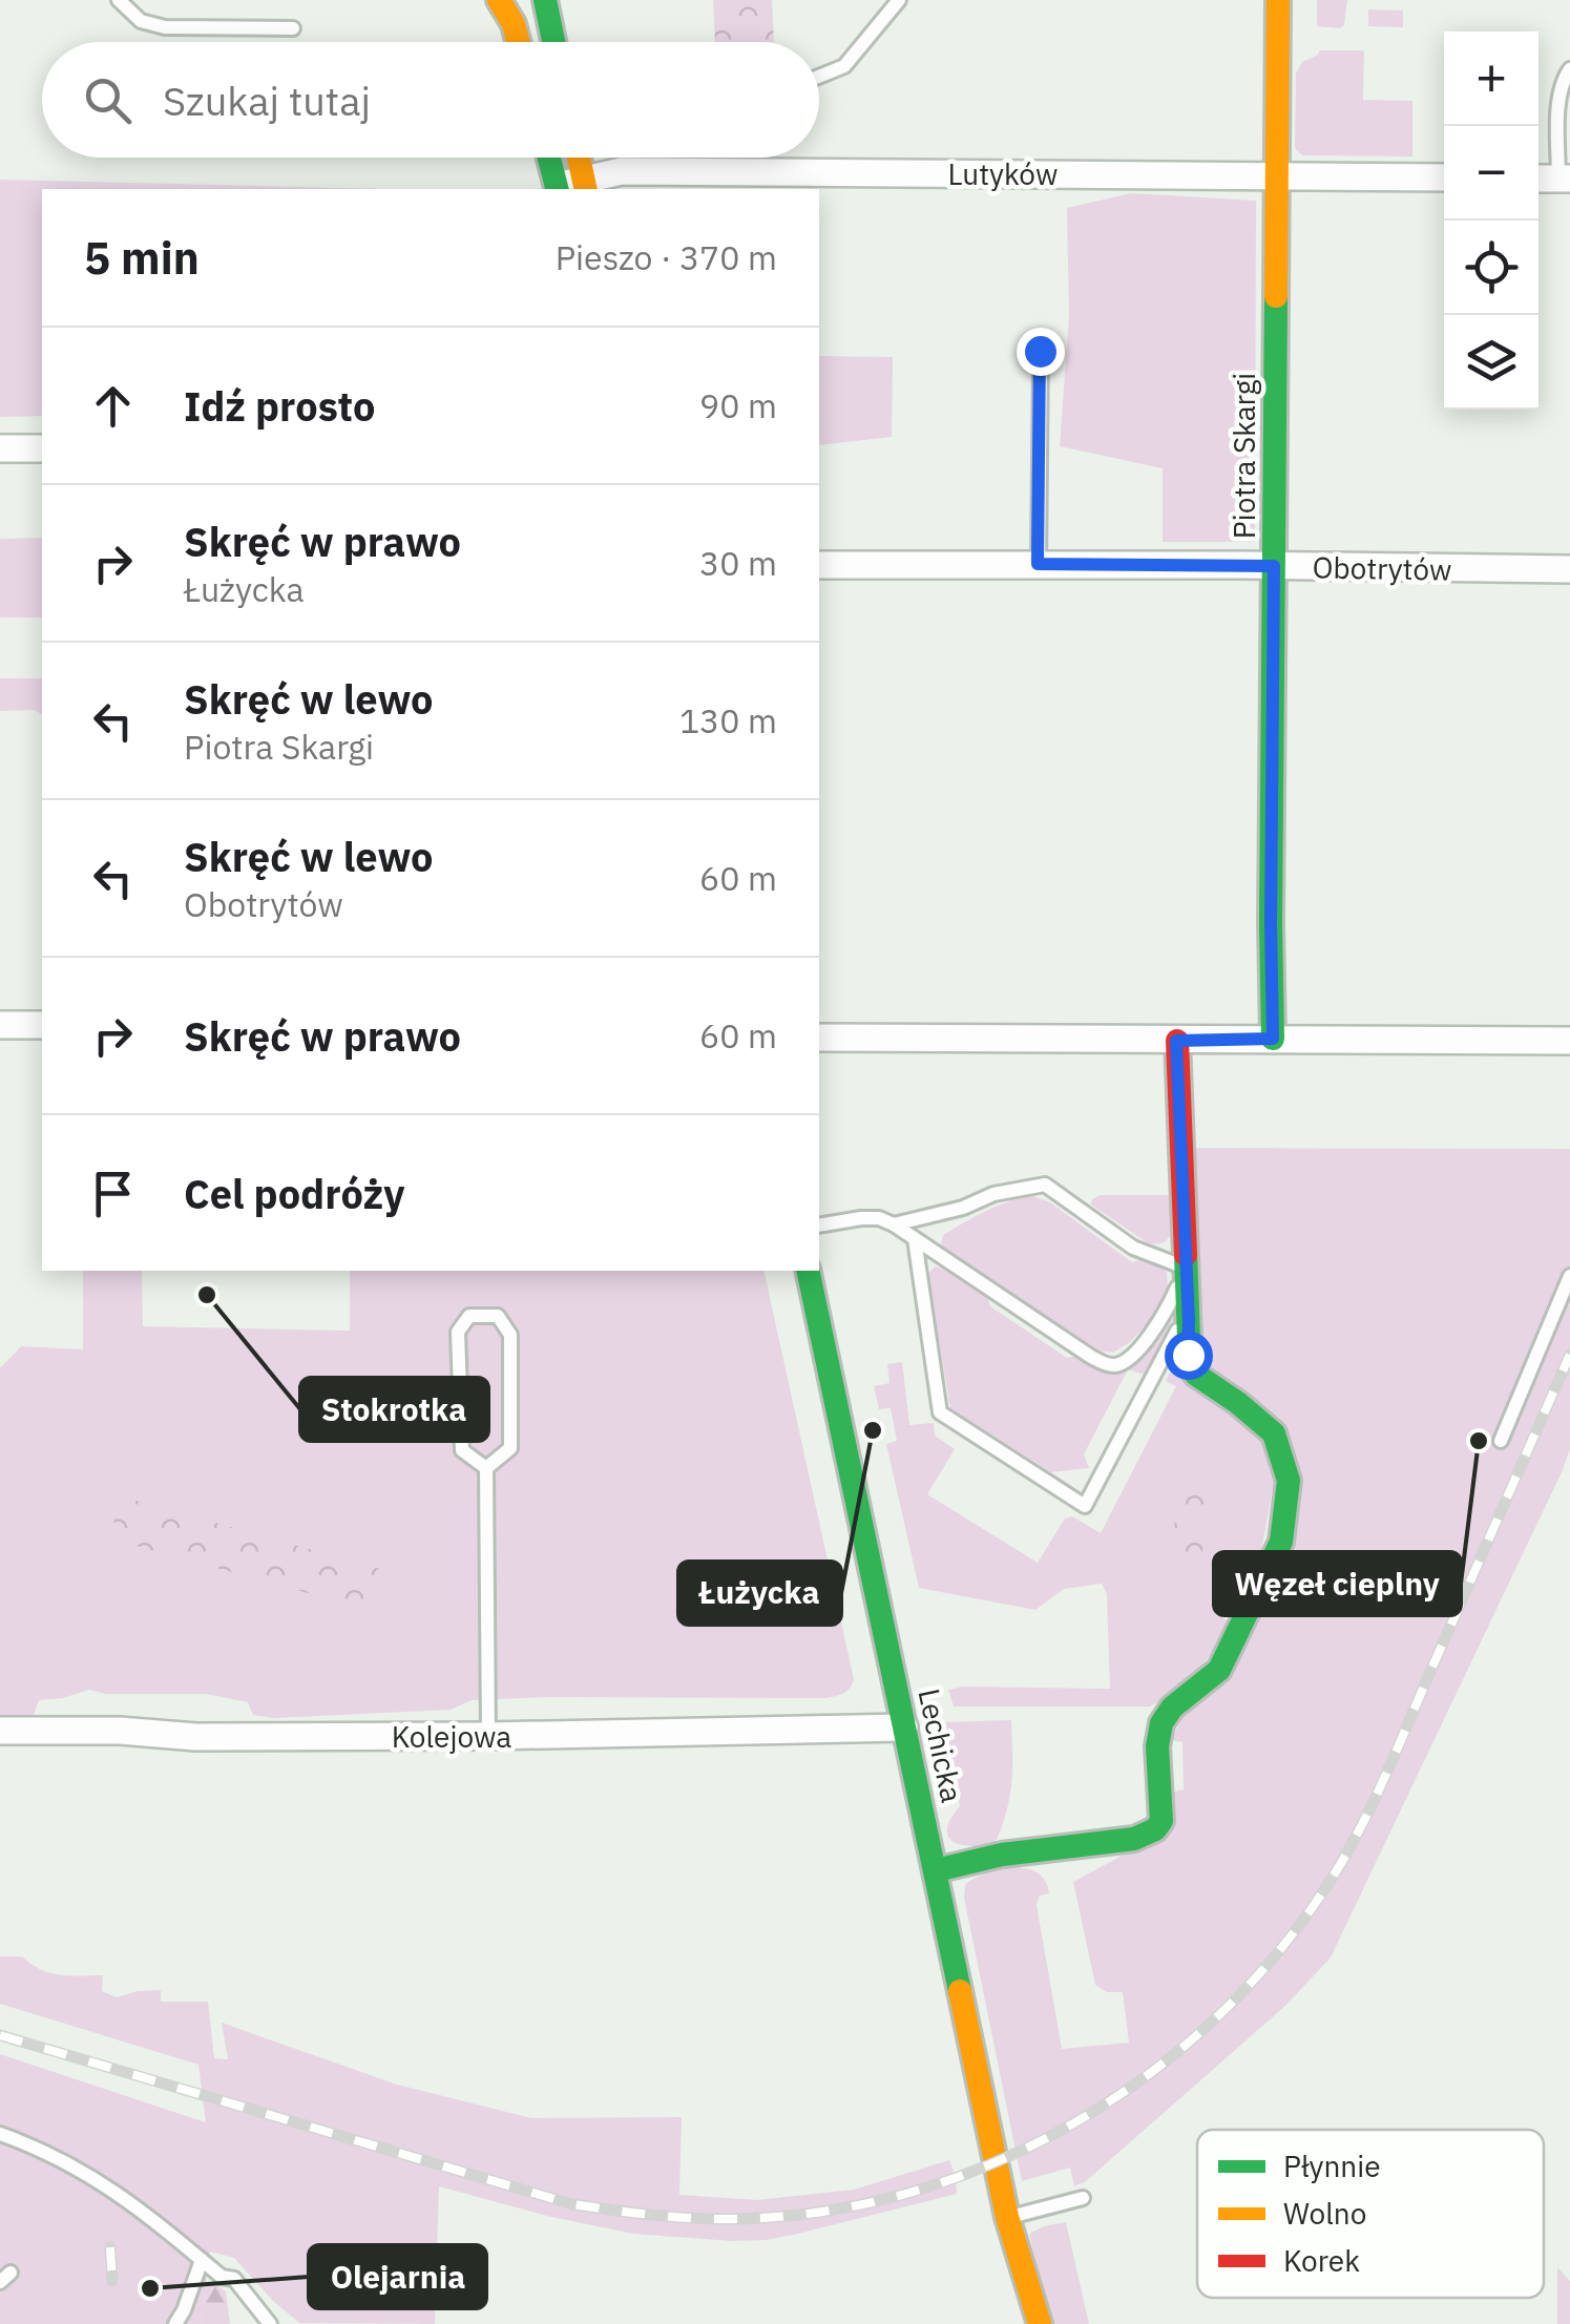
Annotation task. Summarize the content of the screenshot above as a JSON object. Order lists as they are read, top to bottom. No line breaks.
{"streets":{"street":["Lutyków","Piotra Skargi","Obotrytów","Kolejowa","Lechicka"]},"crossings":[["Lutyków","Piotra Skargi"],["Piotra Skargi","Obotrytów"],["Kolejowa","Lechicka"]],"places":["Stokrotka","Łużycka","Węzeł cieplny","Olejarnia"],"legend":["Płynnie","Wolno","Korek"],"page":{"map_buttons":["+","−"],"search":"Szukaj tutaj","heading":["5 min","Pieszo · 370 m"],"list":[["Idź prosto","90 m"],["Skręć w prawo","Łużycka","30 m"],["Skręć w lewo","Piotra Skargi","130 m"],["Skręć w lewo","Obotrytów","60 m"],["Skręć w prawo","60 m"],"Cel podróży"]}}
